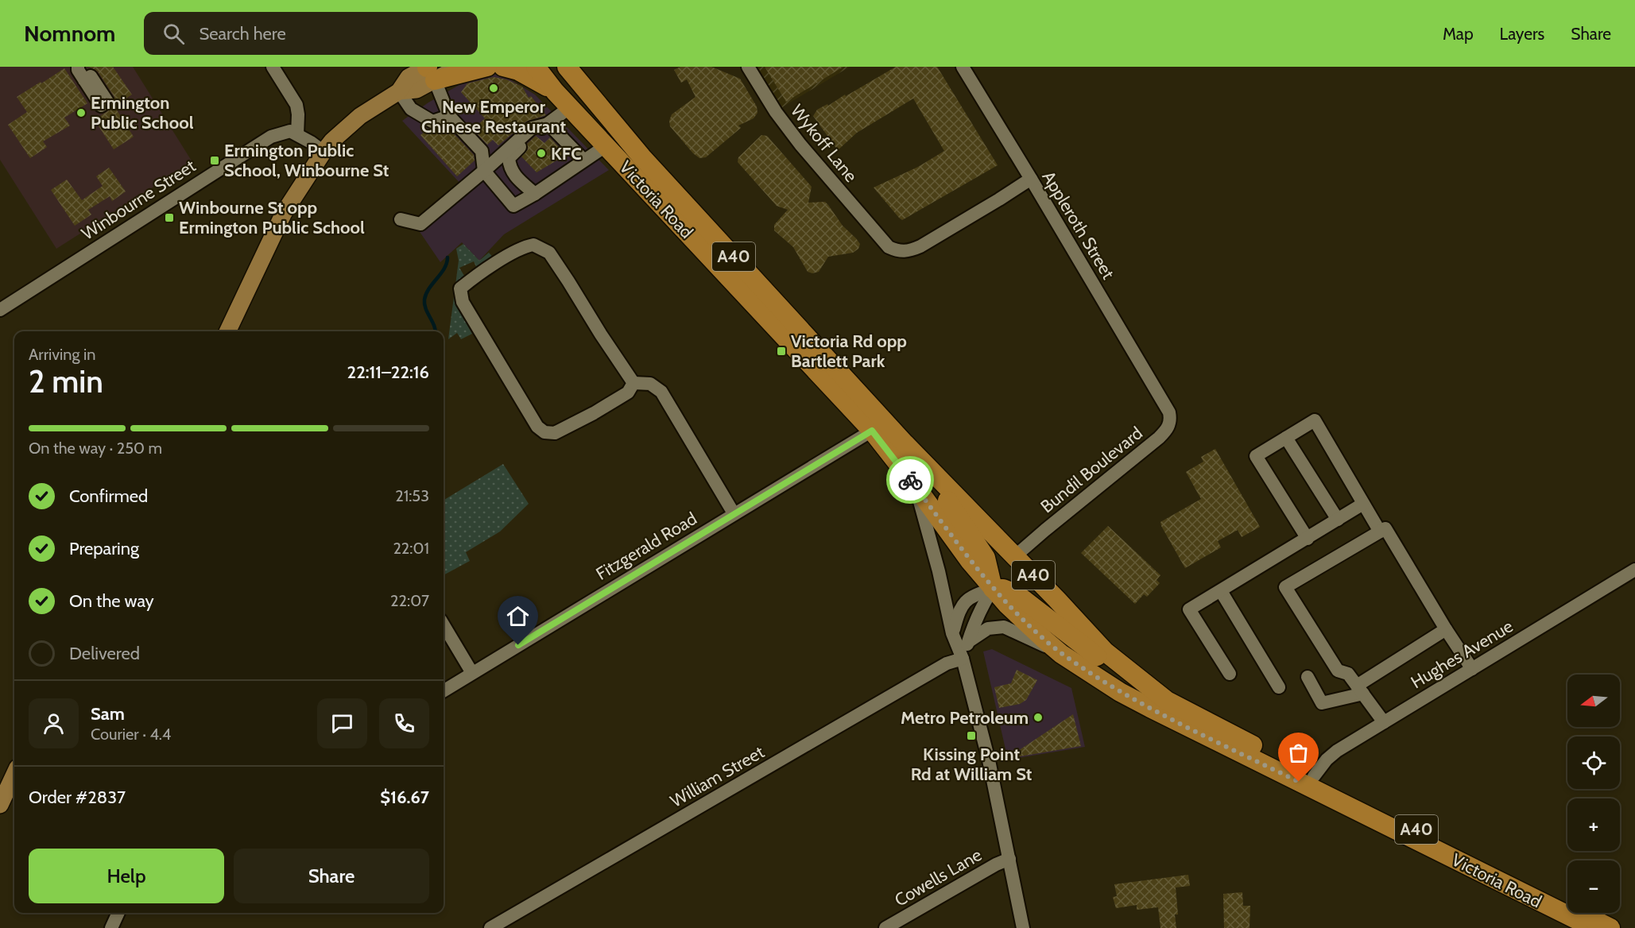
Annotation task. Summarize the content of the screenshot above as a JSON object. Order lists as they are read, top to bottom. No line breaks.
{"streets":{"highway":["Victoria Road","A40"],"street":["Wykoff Lane","Winbourne Street","Appleroth Street","Bundil Boulevard","Fitzgerald Road","Hughes Avenue","William Street","Cowells Lane"]},"crossings":[["Wykoff Lane","Appleroth Street"],["Victoria Road","Bundil Boulevard"],["Victoria Road","Fitzgerald Road"],["Victoria Road","Hughes Avenue"],["Appleroth Street","Bundil Boulevard"]],"places":{"other":["New Emperor Chinese Restaurant","Ermington Public School","KFC","Metro Petroleum"],"transit":["Ermington Public School, Winbourne St","Winbourne St opp Ermington Public School","Victoria Rd opp Bartlett Park","Kissing Point Rd at William St"]},"north":"left","page":{"header":"Nomnom","search":"Search here","nav":["Map","Layers","Share"],"heading":["2 min","Arriving in","22:11–22:16"],"panel":["Sam","Courier · 4.4","Order #2837","$16.67"],"bar":"On the way · 250 m","list":[["Confirmed","21:53"],["Preparing","22:01"],["On the way","22:07"],"Delivered"],"map_buttons":["+","−"],"buttons":["Help","Share"]}}
